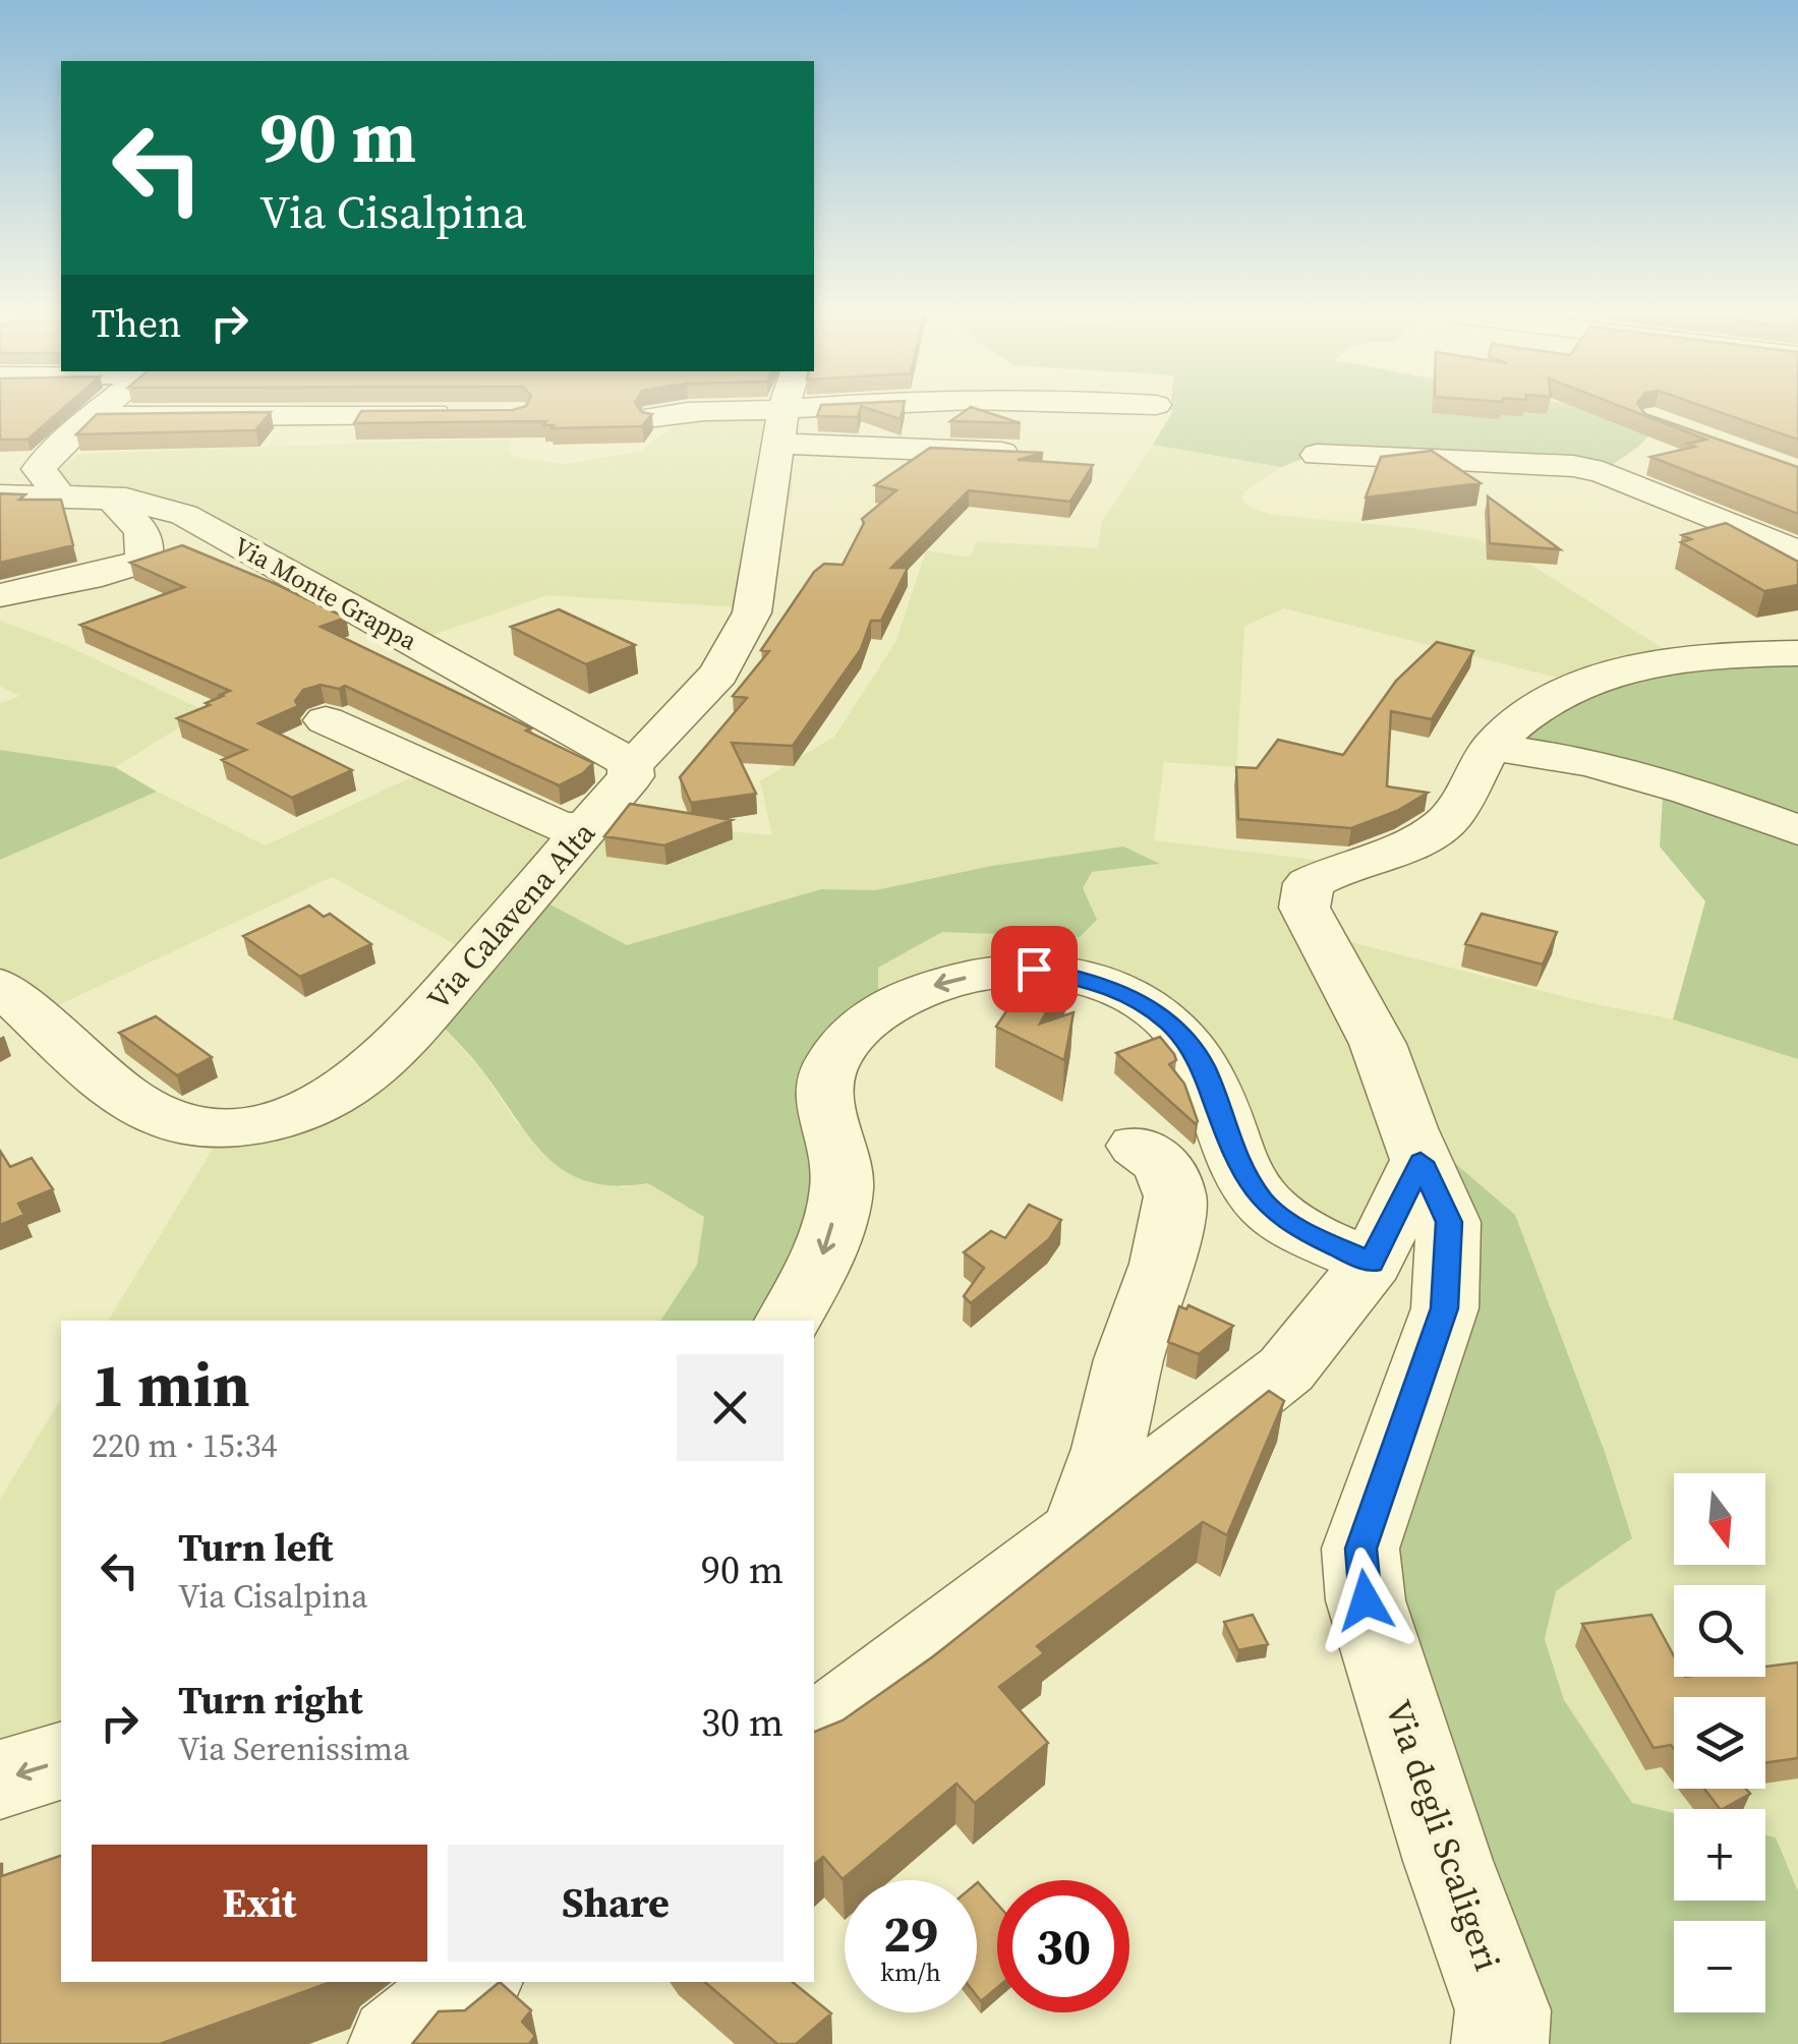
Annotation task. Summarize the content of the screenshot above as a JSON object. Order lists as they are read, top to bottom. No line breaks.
{"streets":{"street":["Via Monte Grappa","Via Calavena Alta","Via degli Scaligeri"]},"crossings":[["Via Monte Grappa","Via Calavena Alta"]],"north":"bottom","page":{"turn":["90 m","Via Cisalpina"],"then":"Then","heading":["1 min","220 m · 15:34"],"map_buttons":["+","−"],"list":[{"name":"Turn left","note":"Via Cisalpina","value":"90 m"},{"name":"Turn right","note":"Via Serenissima","value":"30 m"}],"buttons":["Exit","Share"],"speed":"29 km/h","limit":"30"}}
